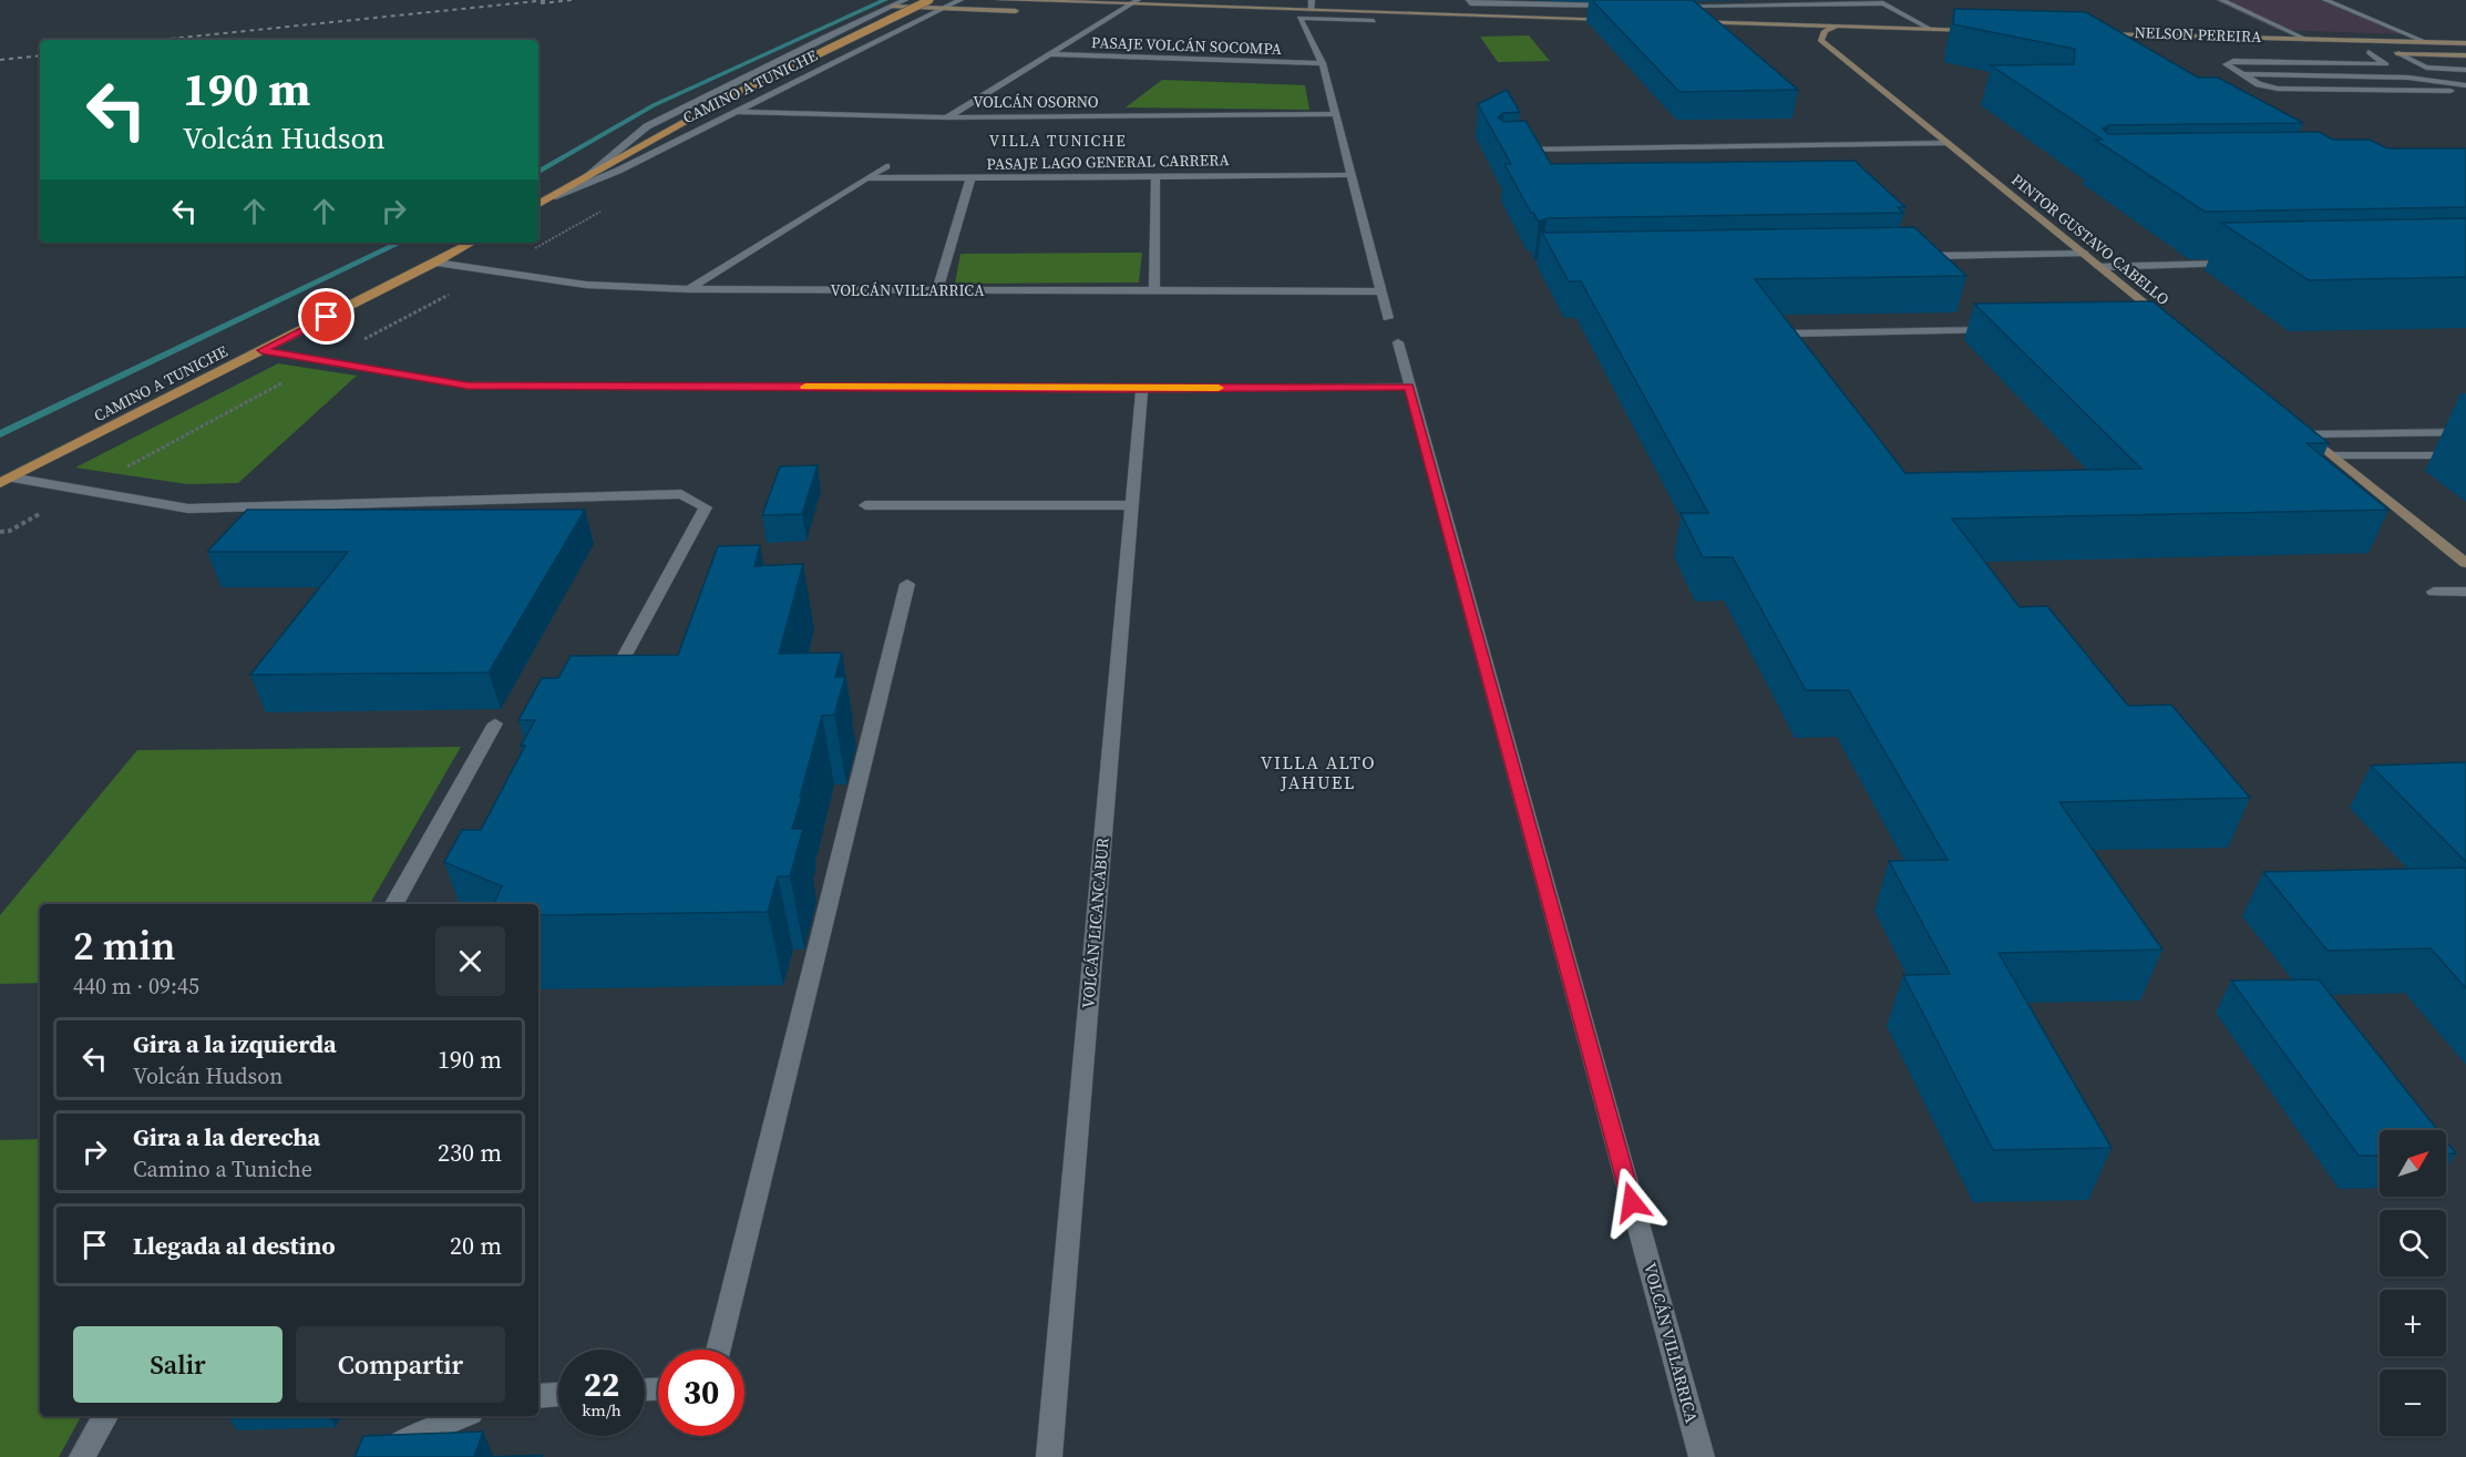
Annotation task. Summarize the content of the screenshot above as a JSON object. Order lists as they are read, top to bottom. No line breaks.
{"streets":{"main road":["CAMINO A TUNICHE"],"street":["NELSON PEREIRA","PASAJE VOLCÁN SOCOMPA","VOLCÁN OSORNO","PASAJE LAGO GENERAL CARRERA","PINTOR GUSTAVO CABELLO","VOLCÁN VILLARRICA","VOLCÁN LICANCABUR"]},"crossings":[["CAMINO A TUNICHE","VOLCÁN OSORNO"],["CAMINO A TUNICHE","VOLCÁN VILLARRICA"]],"districts":["VILLA TUNICHE","VILLA ALTO JAHUEL"],"north":"top right","page":{"turn":["190 m","Volcán Hudson"],"heading":["2 min","440 m · 09:45"],"list":[{"name":"Gira a la izquierda","note":"Volcán Hudson","value":"190 m"},{"name":"Gira a la derecha","note":"Camino a Tuniche","value":"230 m"},{"name":"Llegada al destino","value":"20 m"}],"map_buttons":["+","−"],"buttons":["Salir","Compartir"],"speed":"22 km/h","limit":"30"}}
